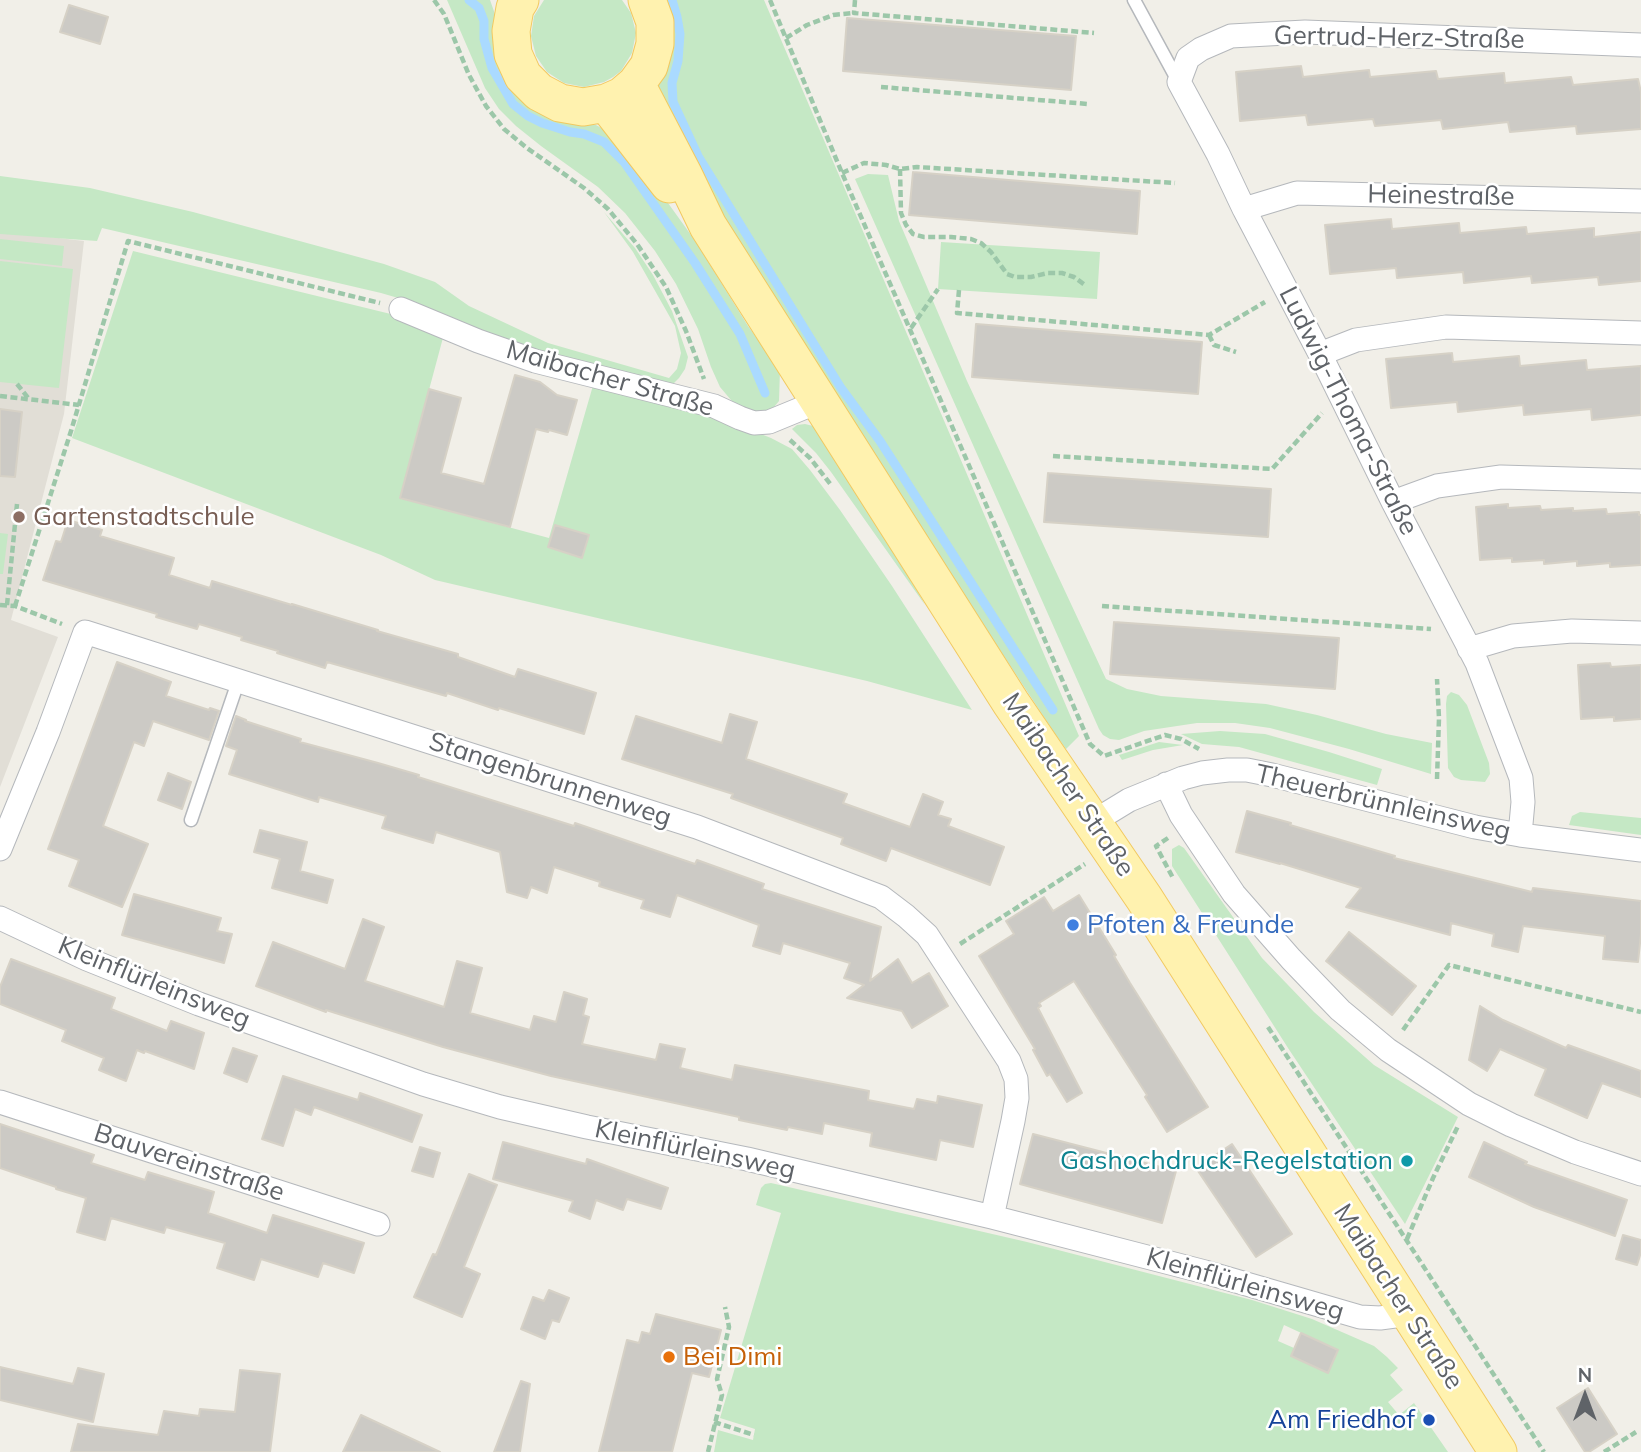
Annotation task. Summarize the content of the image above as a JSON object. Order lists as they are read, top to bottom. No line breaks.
{"streets":{"main road":["Maibacher Straße"],"street":["Gertrud-Herz-Straße","Heinestraße","Ludwig-Thoma-Straße","Stangenbrunnenweg","Theuerbrünnleinsweg","Kleinflürleinsweg","Bauvereinstraße"]},"crossings":[["Gertrud-Herz-Straße","Ludwig-Thoma-Straße"],["Heinestraße","Ludwig-Thoma-Straße"],["Maibacher Straße","Theuerbrünnleinsweg"],["Maibacher Straße","Kleinflürleinsweg"],["Ludwig-Thoma-Straße","Theuerbrünnleinsweg"],["Stangenbrunnenweg","Kleinflürleinsweg"]],"places":["Gartenstadtschule","Pfoten & Freunde","Gashochdruck-Regelstation","Bei Dimi","Am Friedhof"],"north":"top"}
